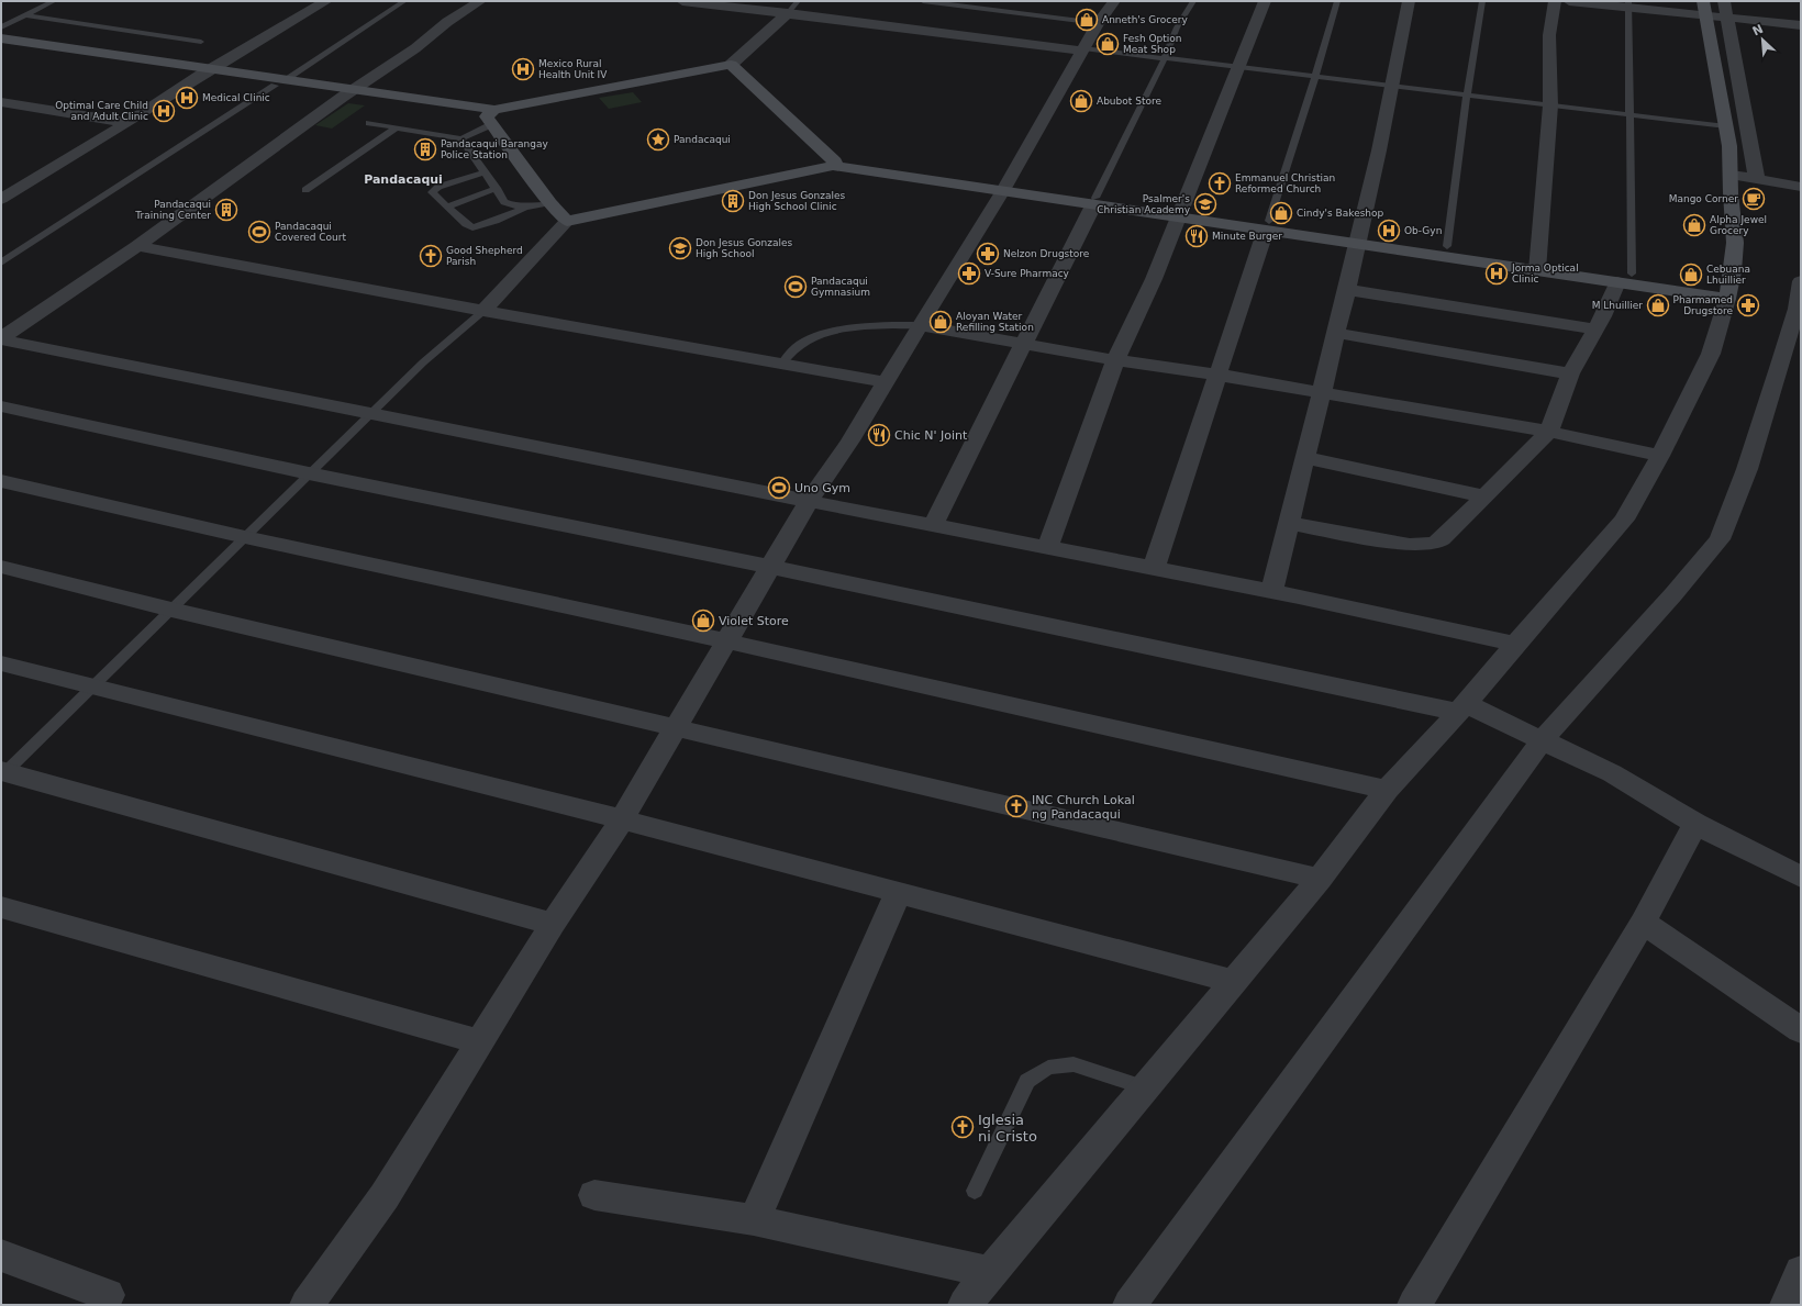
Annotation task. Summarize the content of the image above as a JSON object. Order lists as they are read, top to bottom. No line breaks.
{"districts":["Pandacaqui"],"places":{"shop":["Anneth's Grocery","Fesh Option Meat Shop","Abubot Store","Cindy's Bakeshop","Alpha Jewel Grocery","Cebuana Lhuillier","M Lhuillier","Aloyan Water Refilling Station","Violet Store"],"hospital":["Mexico Rural Health Unit IV","Medical Clinic","Optimal Care Child and Adult Clinic","Ob-Gyn","Jorma Optical Clinic"],"place":["Pandacaqui"],"building":["Pandacaqui Barangay Police Station","Don Jesus Gonzales High School Clinic","Pandacaqui Training Center"],"church":["Emmanuel Christian Reformed Church","Good Shepherd Parish","INC Church Lokal ng Pandacaqui","Iglesia ni Cristo"],"cafe":["Mango Corner"],"school or university":["Psalmer's Christian Academy","Don Jesus Gonzales High School"],"sports":["Pandacaqui Covered Court","Pandacaqui Gymnasium","Uno Gym"],"restaurant":["Minute Burger","Chic N' Joint"],"pharmacy":["Nelzon Drugstore","V-Sure Pharmacy","Pharmamed Drugstore"]},"north":"top left"}
